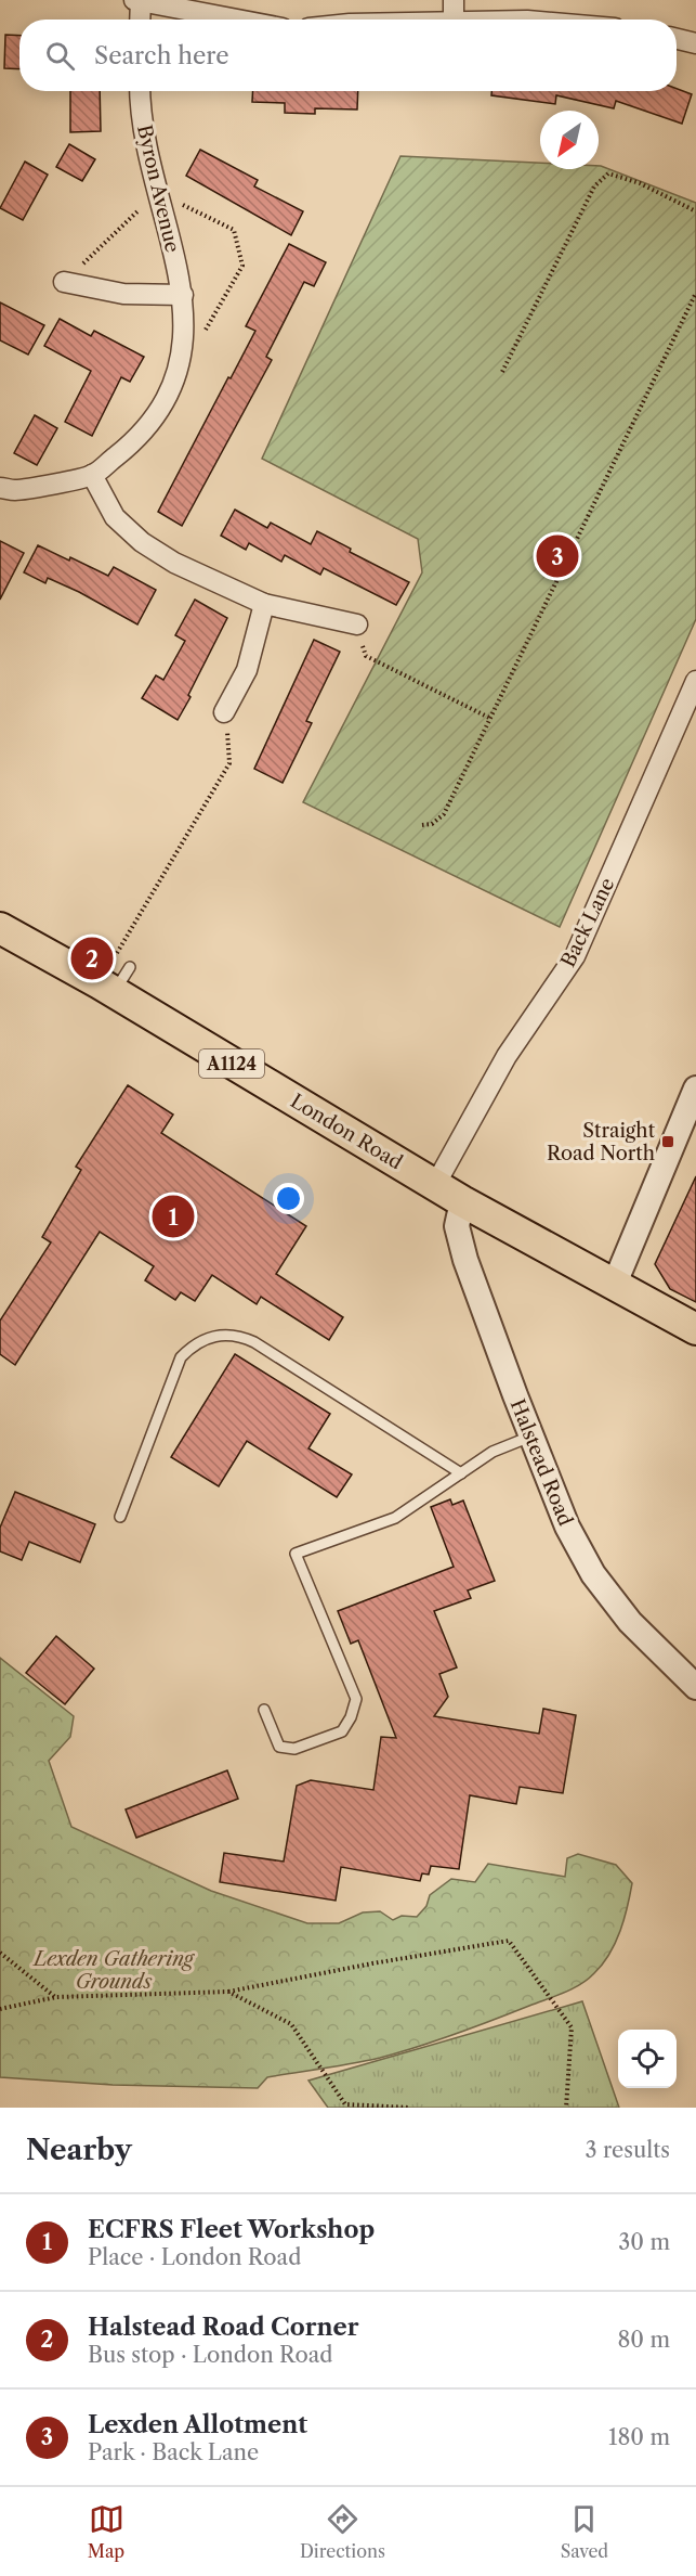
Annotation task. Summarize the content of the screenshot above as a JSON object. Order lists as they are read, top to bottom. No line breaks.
{"streets":{"main road":["A1124","London Road"],"street":["Byron Avenue","Back Lane","Halstead Road"]},"crossings":[["Back Lane","London Road"],["London Road","Halstead Road"]],"parks":["Lexden Gathering Grounds"],"places":{"transit":["Straight Road North"]},"north":"bottom left","page":{"search":"Search here","pins":["3","2","1"],"heading":["Nearby","3 results"],"list":[{"mark":"1","name":"ECFRS Fleet Workshop","note":"Place · London Road","value":"30 m"},{"mark":"2","name":"Halstead Road Corner","note":"Bus stop · London Road","value":"80 m"},{"mark":"3","name":"Lexden Allotment","note":"Park · Back Lane","value":"180 m"}],"nav":["Map","Directions","Saved"]}}
